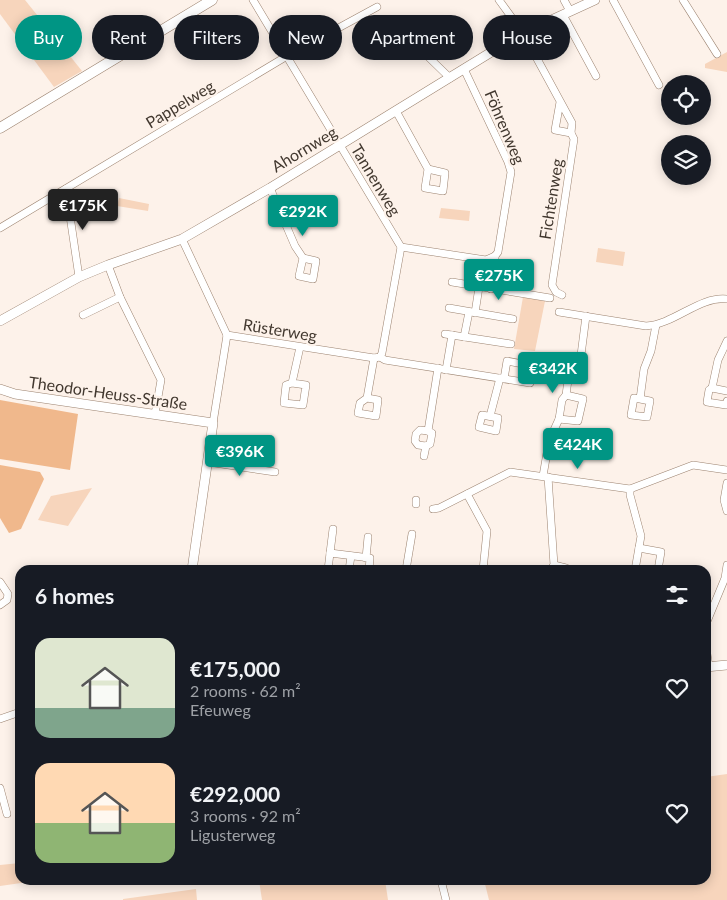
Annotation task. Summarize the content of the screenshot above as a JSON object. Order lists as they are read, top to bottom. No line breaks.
{"streets":{"street":["Pappelweg","Föhrenweg","Ahornweg","Tannenweg","Fichtenweg","Rüsterweg","Theodor-Heuss-Straße"]},"crossings":[["Föhrenweg","Ahornweg"],["Ahornweg","Tannenweg"],["Ahornweg","Rüsterweg"]],"page":{"chip":["Buy","Rent","Filters","New","Apartment","House"],"price":["€175K","€292K","€275K","€342K","€424K","€396K"],"heading":"6 homes","list":[{"name":"€175,000","note":"2 rooms · 62 m² · Efeuweg"},{"name":"€292,000","note":"3 rooms · 92 m² · Ligusterweg"}]}}
